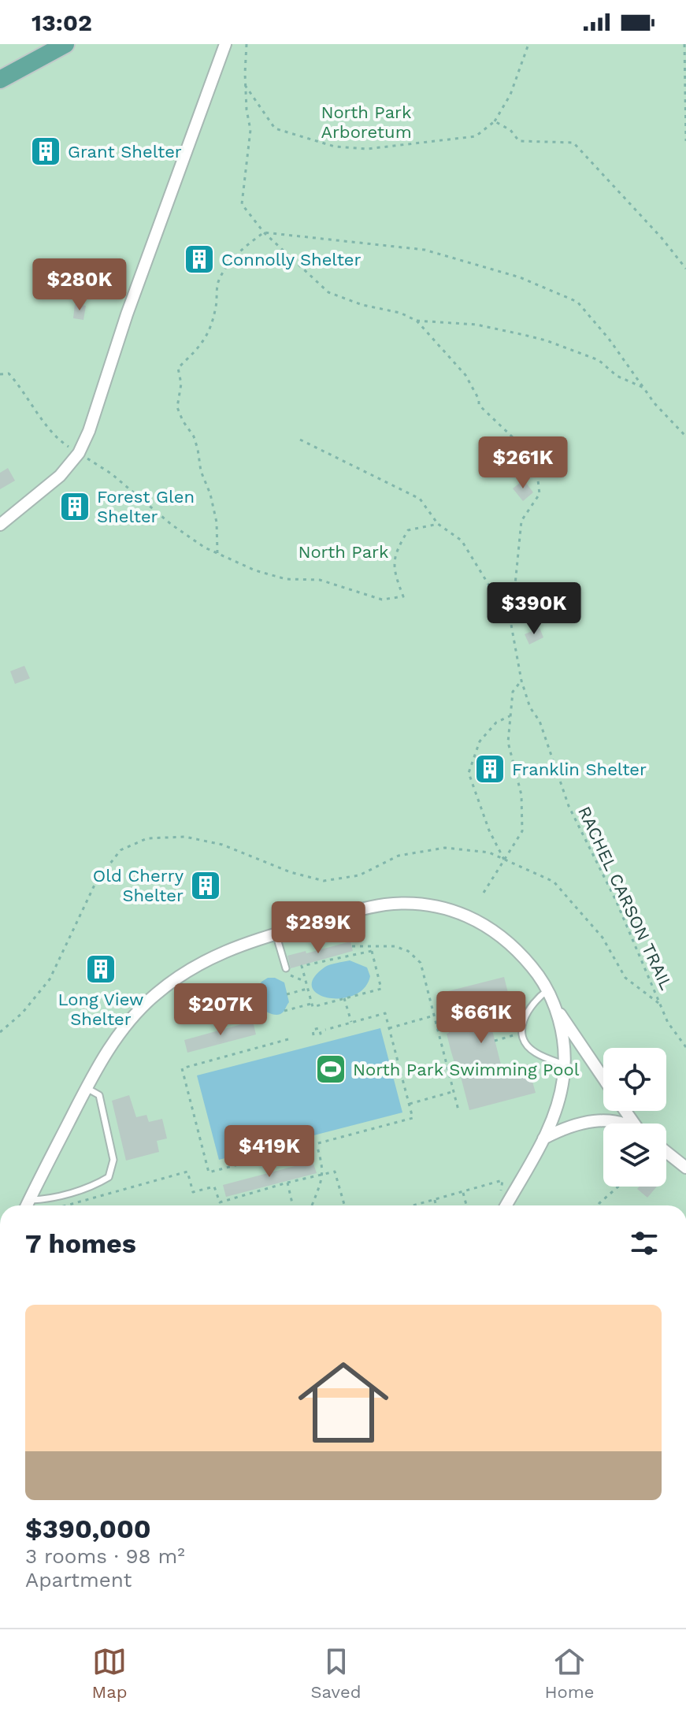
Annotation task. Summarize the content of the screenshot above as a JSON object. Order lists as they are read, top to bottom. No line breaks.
{"streets":{"path":["RACHEL CARSON TRAIL"]},"parks":["North Park Arboretum","North Park"],"places":{"building":["Grant Shelter","Connolly Shelter","Forest Glen Shelter","Franklin Shelter","Old Cherry Shelter","Long View Shelter"],"sports":["North Park Swimming Pool"]},"page":{"status":"13:02","price":["$280K","$261K","$390K","$289K","$207K","$661K","$419K"],"heading":"7 homes","list":[{"name":"$390,000","note":"3 rooms · 98 m² · Apartment"}],"tabs":["Map","Saved","Home"]}}
